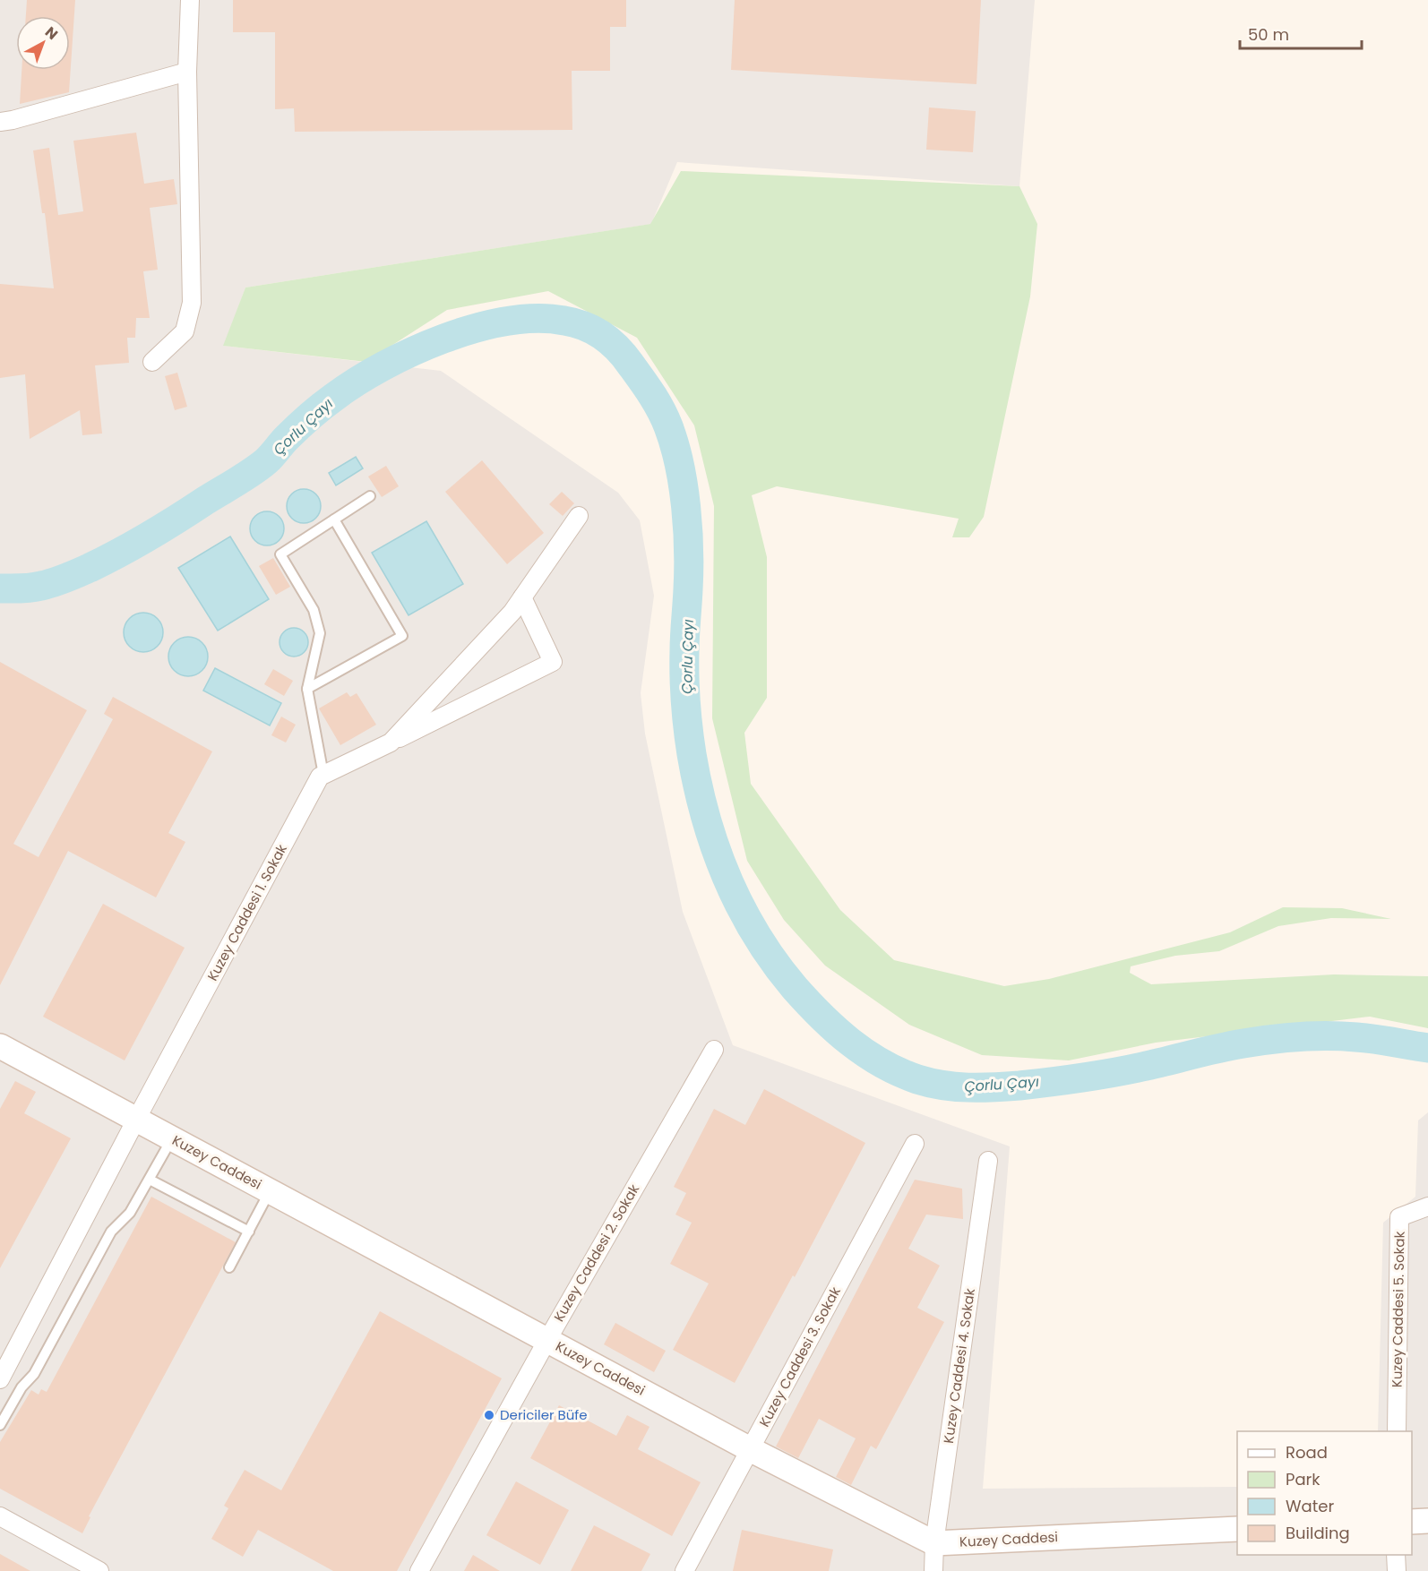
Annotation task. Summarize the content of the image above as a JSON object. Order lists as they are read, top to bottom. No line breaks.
{"streets":{"street":["Kuzey Caddesi 1. Sokak","Kuzey Caddesi","Kuzey Caddesi 2. Sokak","Kuzey Caddesi 5. Sokak","Kuzey Caddesi 3. Sokak","Kuzey Caddesi 4. Sokak"]},"crossings":[["Kuzey Caddesi 1. Sokak","Kuzey Caddesi"],["Kuzey Caddesi","Kuzey Caddesi 2. Sokak"],["Kuzey Caddesi","Kuzey Caddesi 3. Sokak"],["Kuzey Caddesi","Kuzey Caddesi 4. Sokak"]],"water":["Çorlu Çayı"],"places":["Dericiler Büfe"],"legend":["Road","Park","Water","Building"],"scale_bar":"50 m","north":"top right"}
